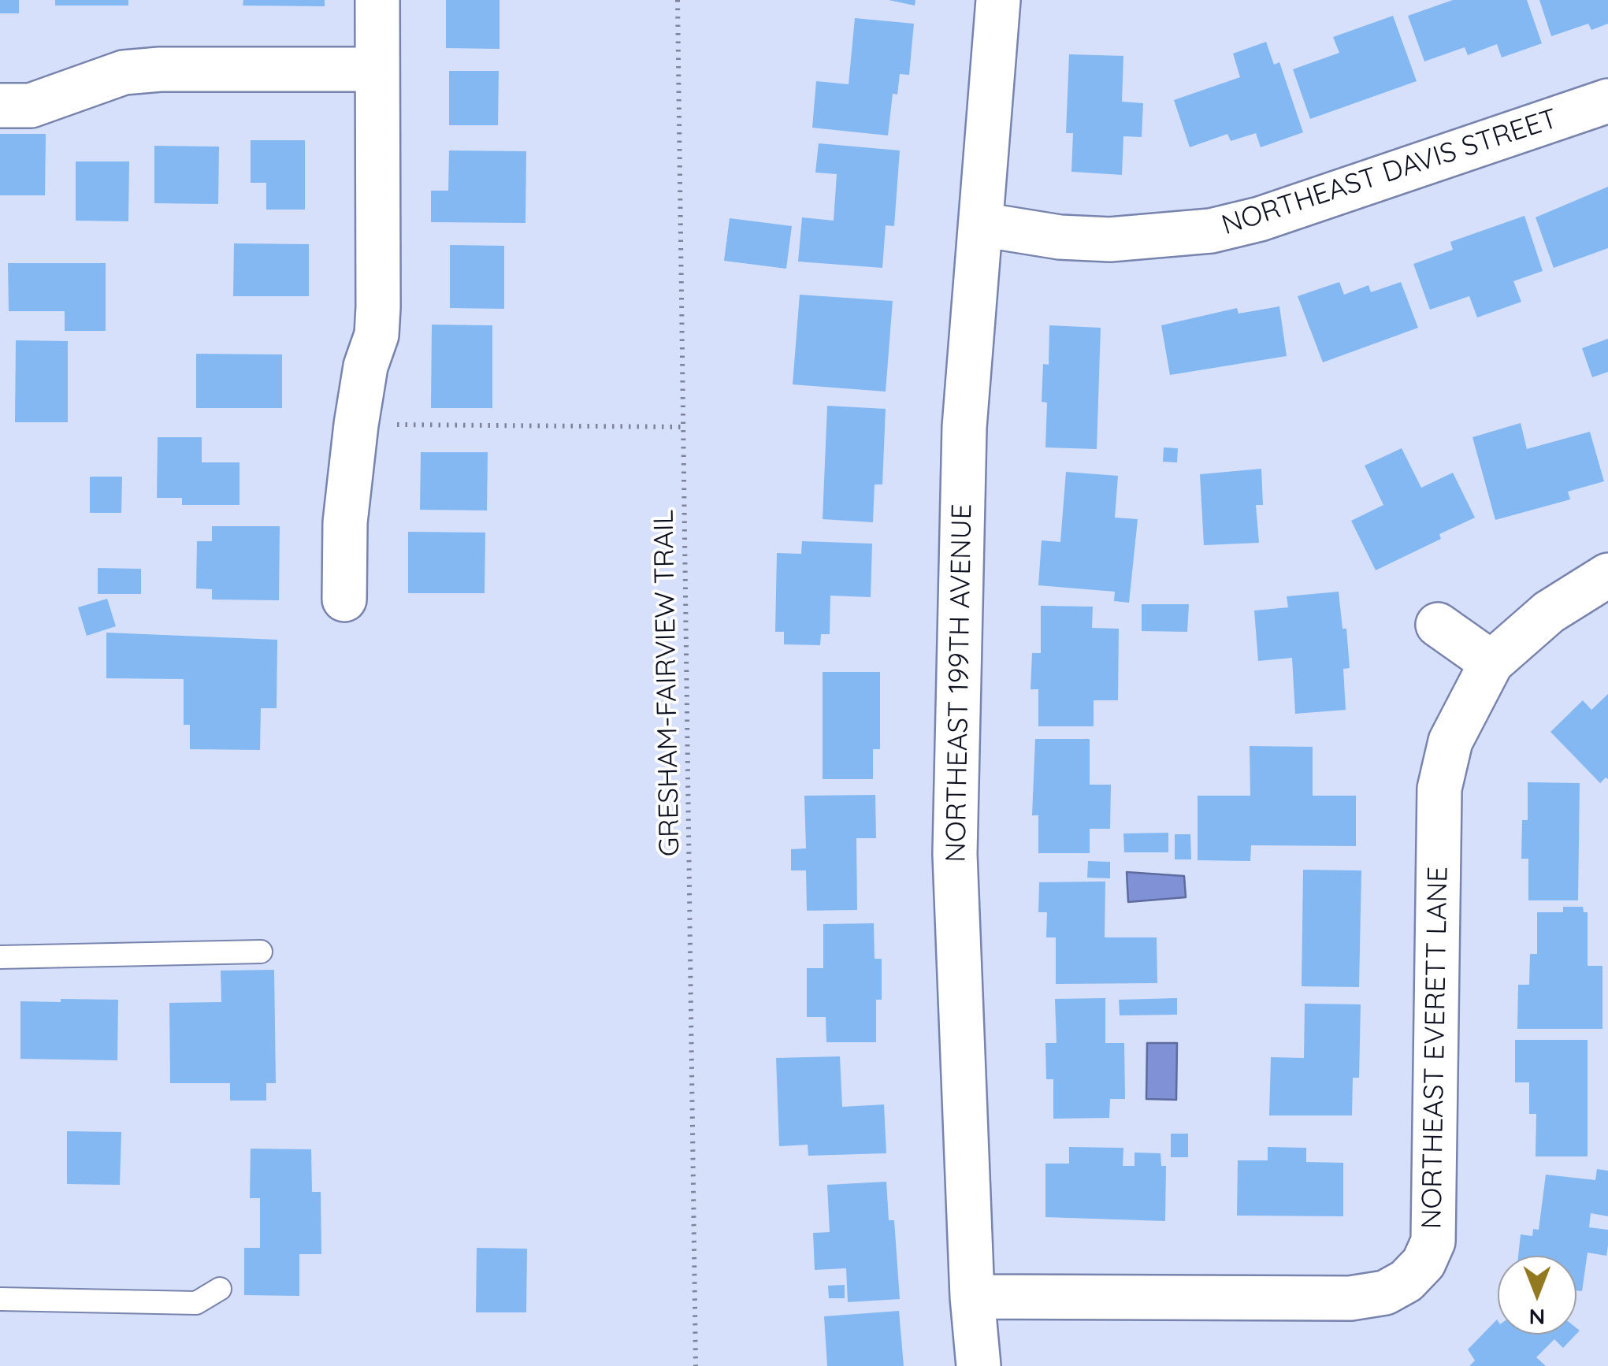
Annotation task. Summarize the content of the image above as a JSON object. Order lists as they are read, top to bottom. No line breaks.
{"streets":{"street":["NORTHEAST DAVIS STREET","NORTHEAST 199TH AVENUE","NORTHEAST EVERETT LANE"],"path":["GRESHAM-FAIRVIEW TRAIL"]},"crossings":[["NORTHEAST DAVIS STREET","NORTHEAST 199TH AVENUE"],["NORTHEAST 199TH AVENUE","NORTHEAST EVERETT LANE"]],"north":"bottom"}
